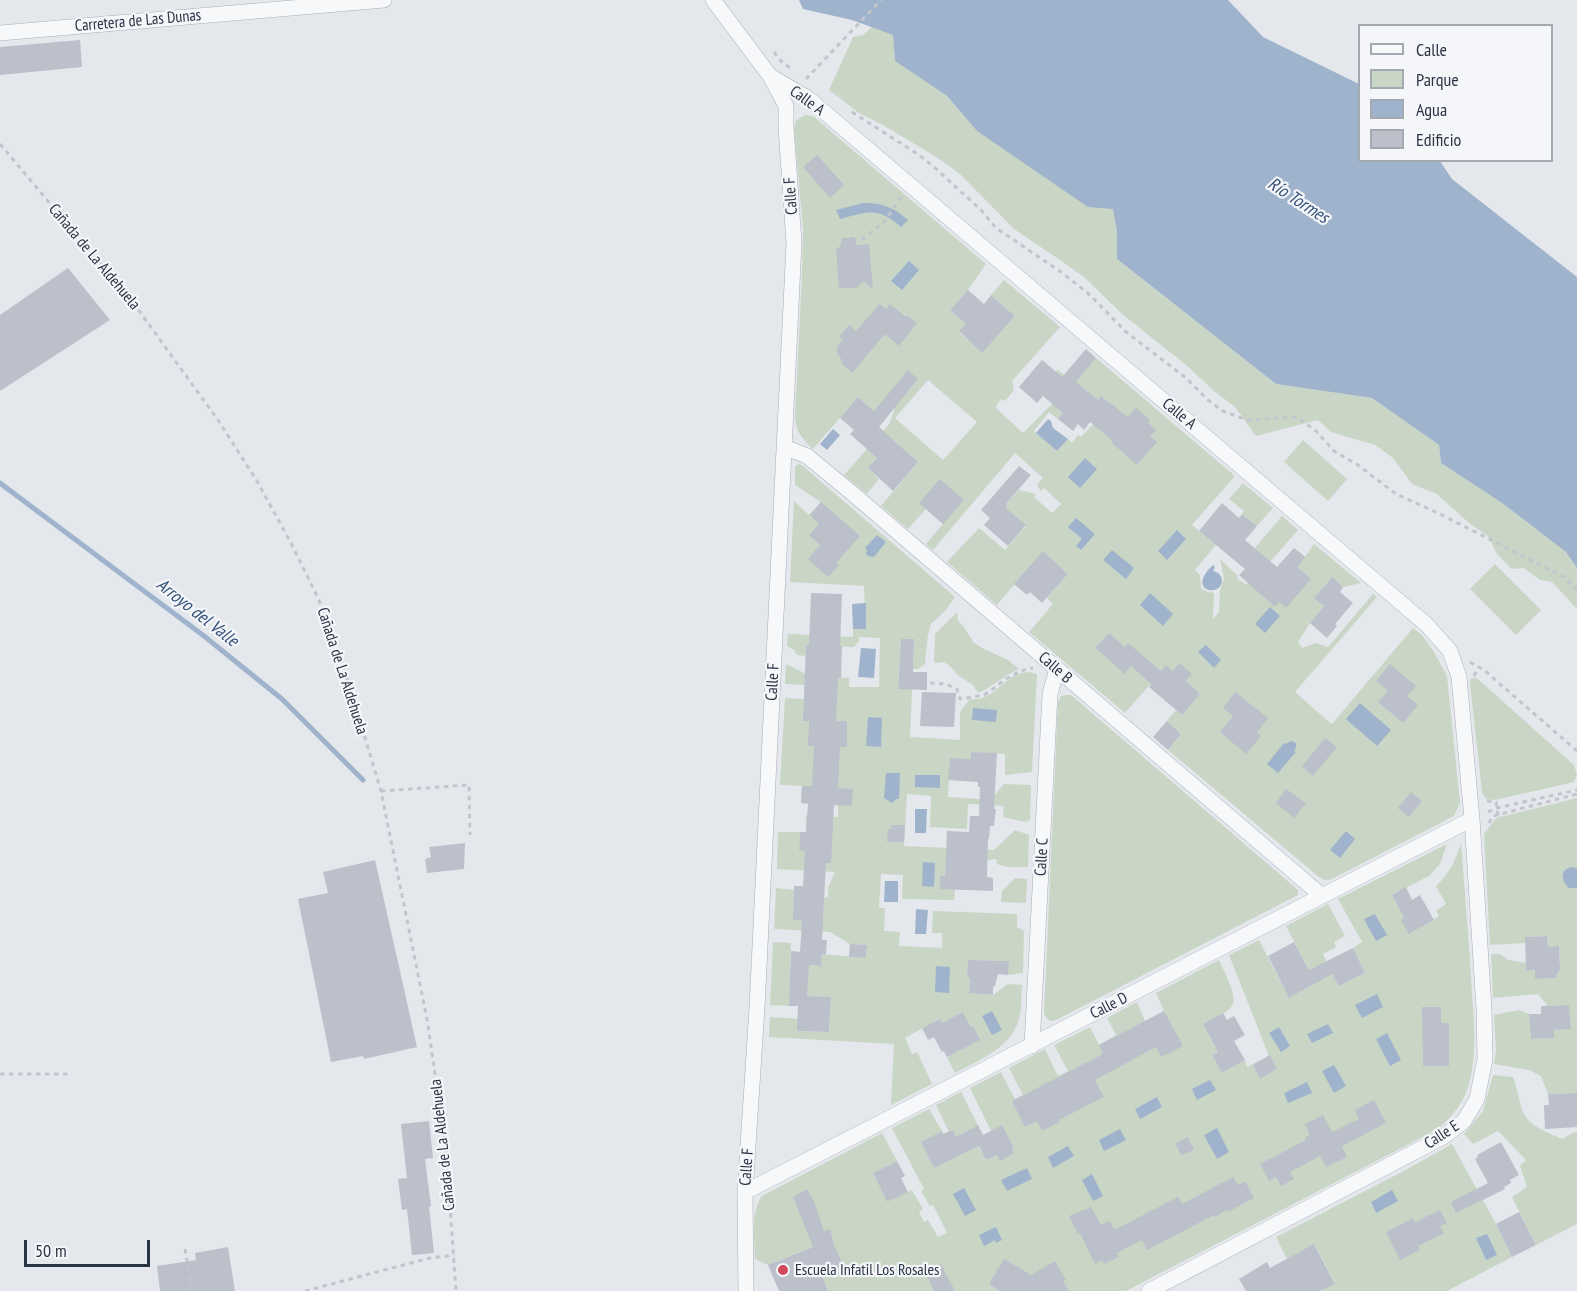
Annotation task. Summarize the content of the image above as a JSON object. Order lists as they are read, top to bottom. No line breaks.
{"streets":{"street":["Carretera de Las Dunas","Calle A","Calle F","Calle B","Calle C","Calle D","Calle E"],"path":["Cañada de La Aldehuela"]},"crossings":[["Calle A","Calle F"],["Calle A","Calle D"],["Calle A","Calle E"],["Calle F","Calle B"],["Calle F","Calle D"],["Calle B","Calle C"],["Calle B","Calle D"],["Calle C","Calle D"],["Calle D","Calle E"]],"water":["Río Tormes","Arroyo del Valle"],"places":["Escuela Infatil Los Rosales"],"legend":["Calle","Parque","Agua","Edificio"],"scale_bar":"50 m"}
